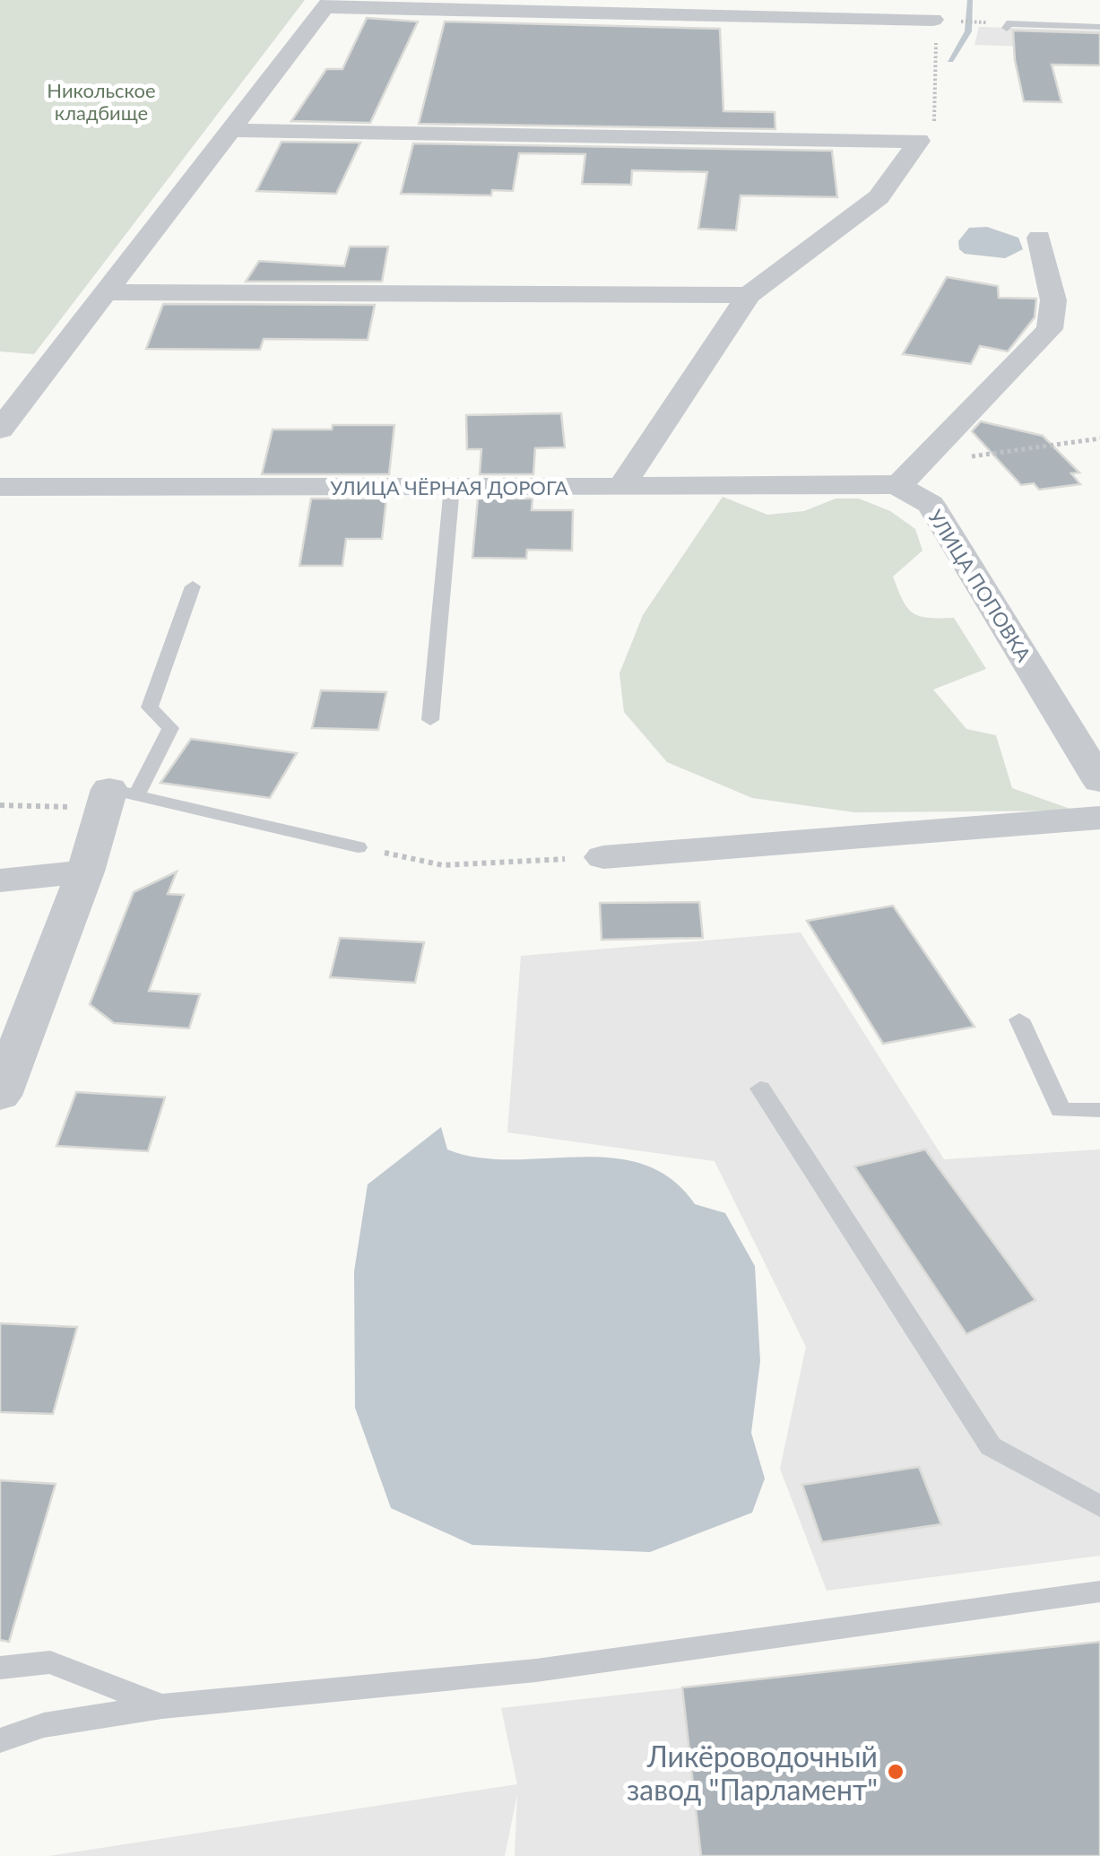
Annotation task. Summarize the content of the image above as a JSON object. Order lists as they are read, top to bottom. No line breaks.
{"streets":{"street":["УЛИЦА ЧЁРНАЯ ДОРОГА","УЛИЦА ПОПОВКА"]},"crossings":[["УЛИЦА ЧЁРНАЯ ДОРОГА","УЛИЦА ПОПОВКА"]],"parks":["Никольское кладбище"],"places":["Ликёроводочный завод \"Парламент\""]}
